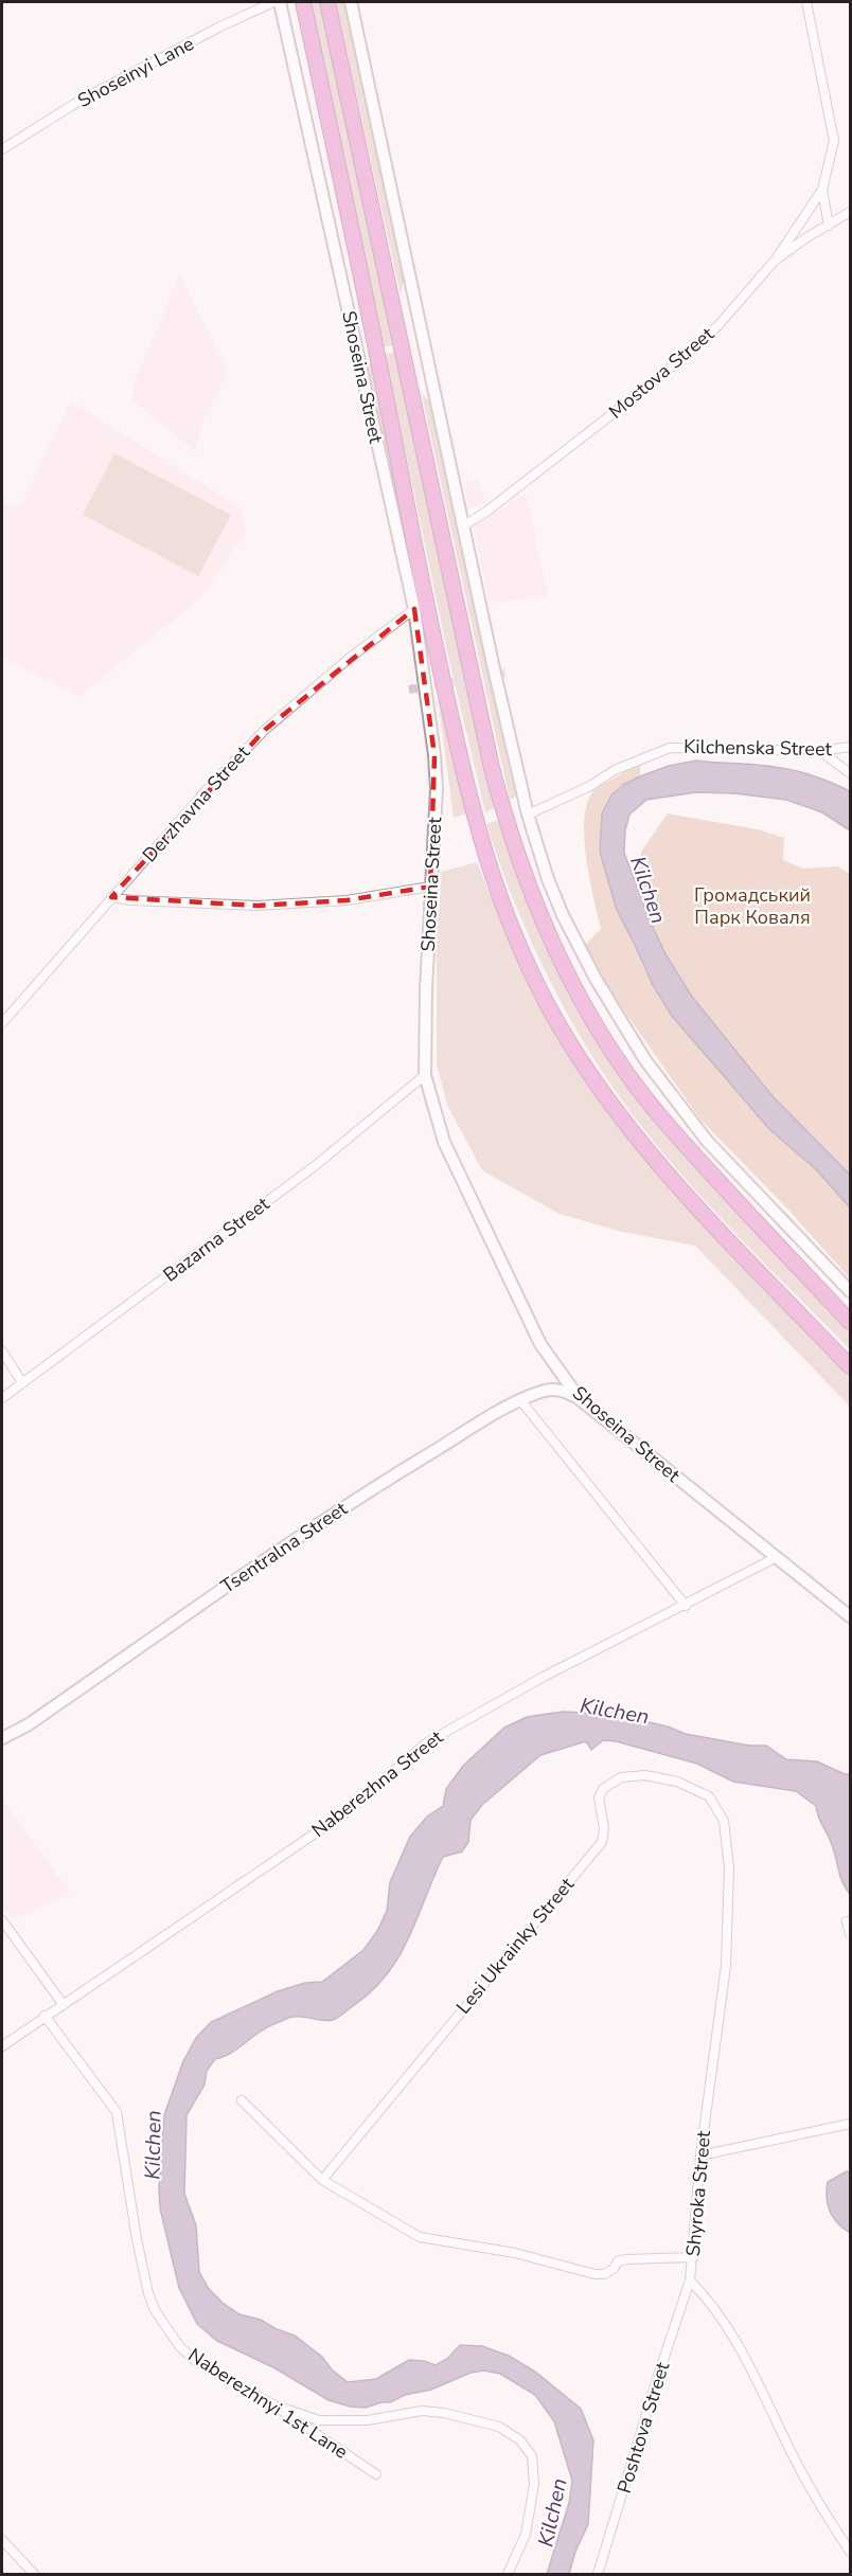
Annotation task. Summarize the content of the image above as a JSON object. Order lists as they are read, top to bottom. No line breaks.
{"streets":{"street":["Shoseinyi Lane","Mostova Street","Shoseina Street","Kilchenska Street","Derzhavna Street","Bazarna Street","Tsentralna Street","Naberezhna Street","Lesi Ukrainky Street","Shyroka Street","Naberezhnyi 1st Lane","Poshtova Street"]},"crossings":[["Shoseina Street","Derzhavna Street"],["Shoseina Street","Bazarna Street"],["Shoseina Street","Tsentralna Street"],["Shoseina Street","Naberezhna Street"],["Naberezhna Street","Naberezhnyi 1st Lane"],["Lesi Ukrainky Street","Shyroka Street"],["Shyroka Street","Poshtova Street"]],"water":["Kilchen"],"parks":["Громадський Парк Коваля"]}
